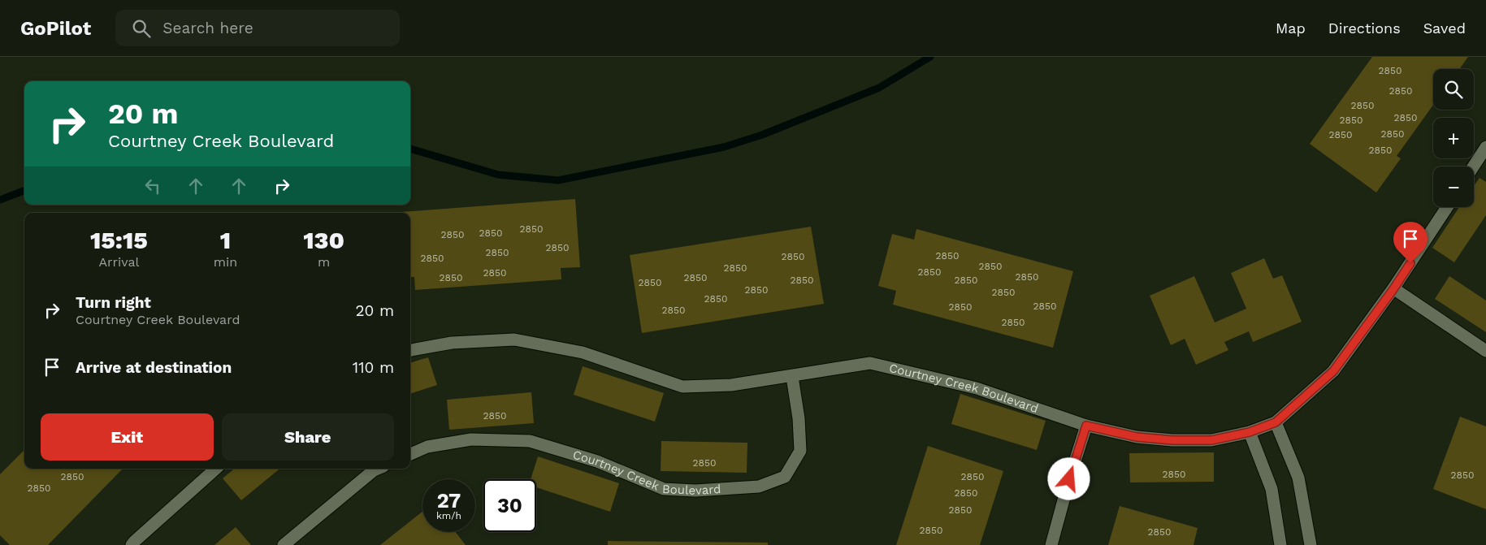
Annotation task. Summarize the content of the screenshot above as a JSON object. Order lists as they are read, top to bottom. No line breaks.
{"streets":{"street":["Courtney Creek Boulevard"]},"house_numbers":["2850","2850","2850","2850","2850","2850","2850","2850","2850","2850","2850","2850","2850","2850","2850","2850","2850","2850","2850","2850","2850","2850","2850","2850","2850","2850","2850","2850","2850","2850","2850","2850","2850","2850","2850","2850","2850","2850","2850","2850","2850","2850","2850","2850"],"page":{"header":"GoPilot","search":"Search here","nav":["Map","Directions","Saved"],"map_buttons":["+","−"],"turn":["20 m","Courtney Creek Boulevard"],"eta":["15:15","Arrival","1","min","130","m"],"list":[{"name":"Turn right","note":"Courtney Creek Boulevard","value":"20 m"},{"name":"Arrive at destination","value":"110 m"}],"buttons":["Exit","Share"],"speed":"27 km/h","limit":"30"}}
